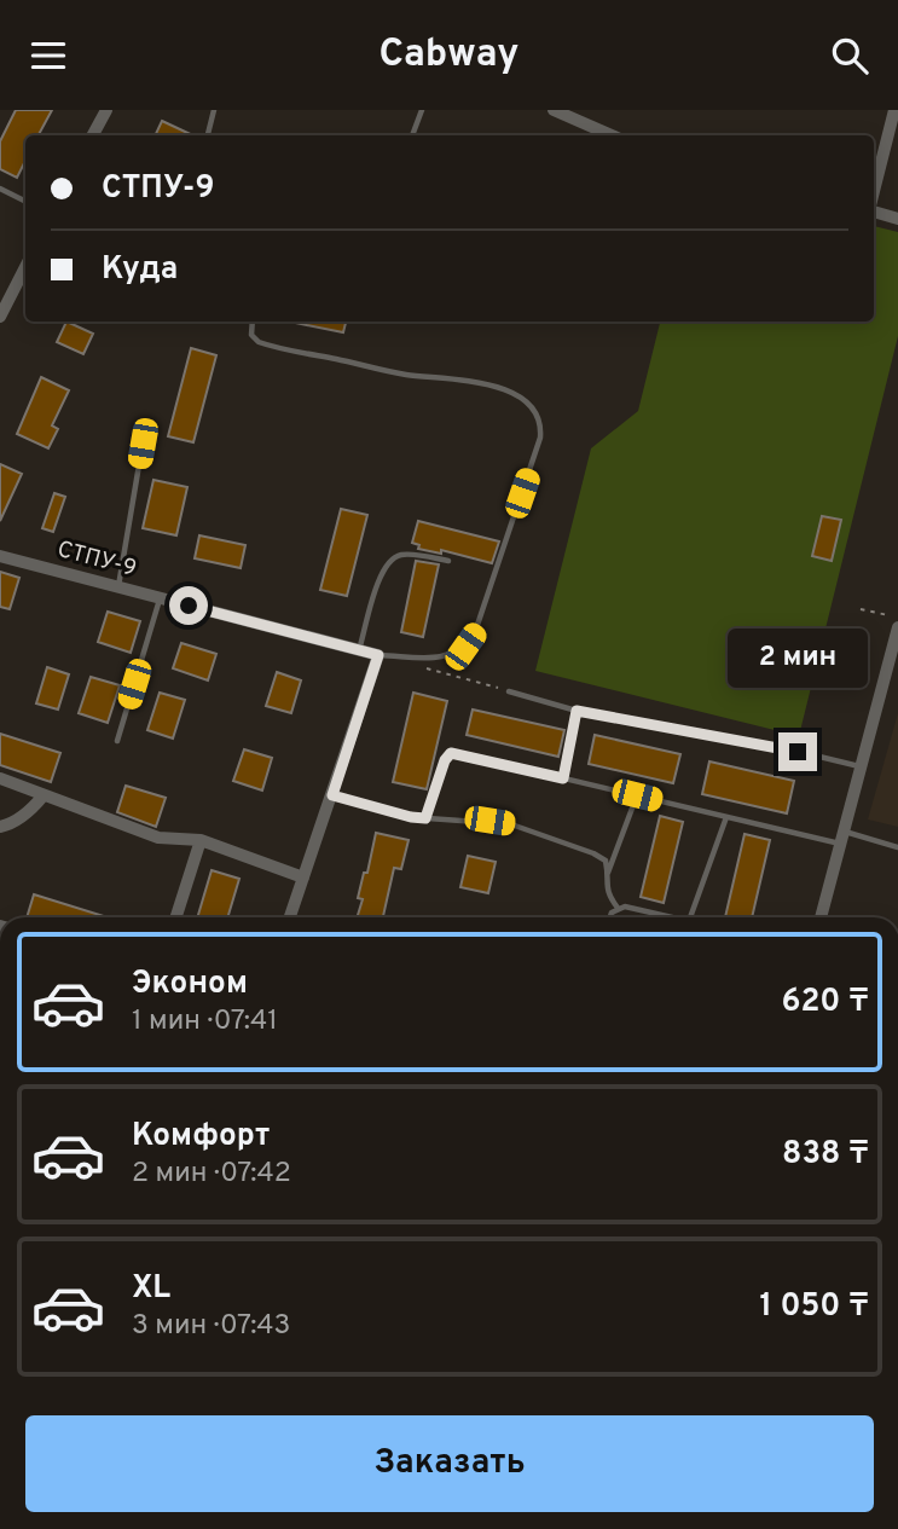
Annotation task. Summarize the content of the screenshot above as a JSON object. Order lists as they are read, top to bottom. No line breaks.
{"streets":{"street":["СТПУ-9"]},"page":{"header":"Cabway","banner":["СТПУ-9","Куда"],"bubble":"2 мин","list":[{"name":"Эконом","note":"1 мин · 07:41","value":"620 ₸"},{"name":"Комфорт","note":"2 мин · 07:42","value":"838 ₸"},{"name":"XL","note":"3 мин · 07:43","value":"1 050 ₸"}],"buttons":"Заказать"}}
